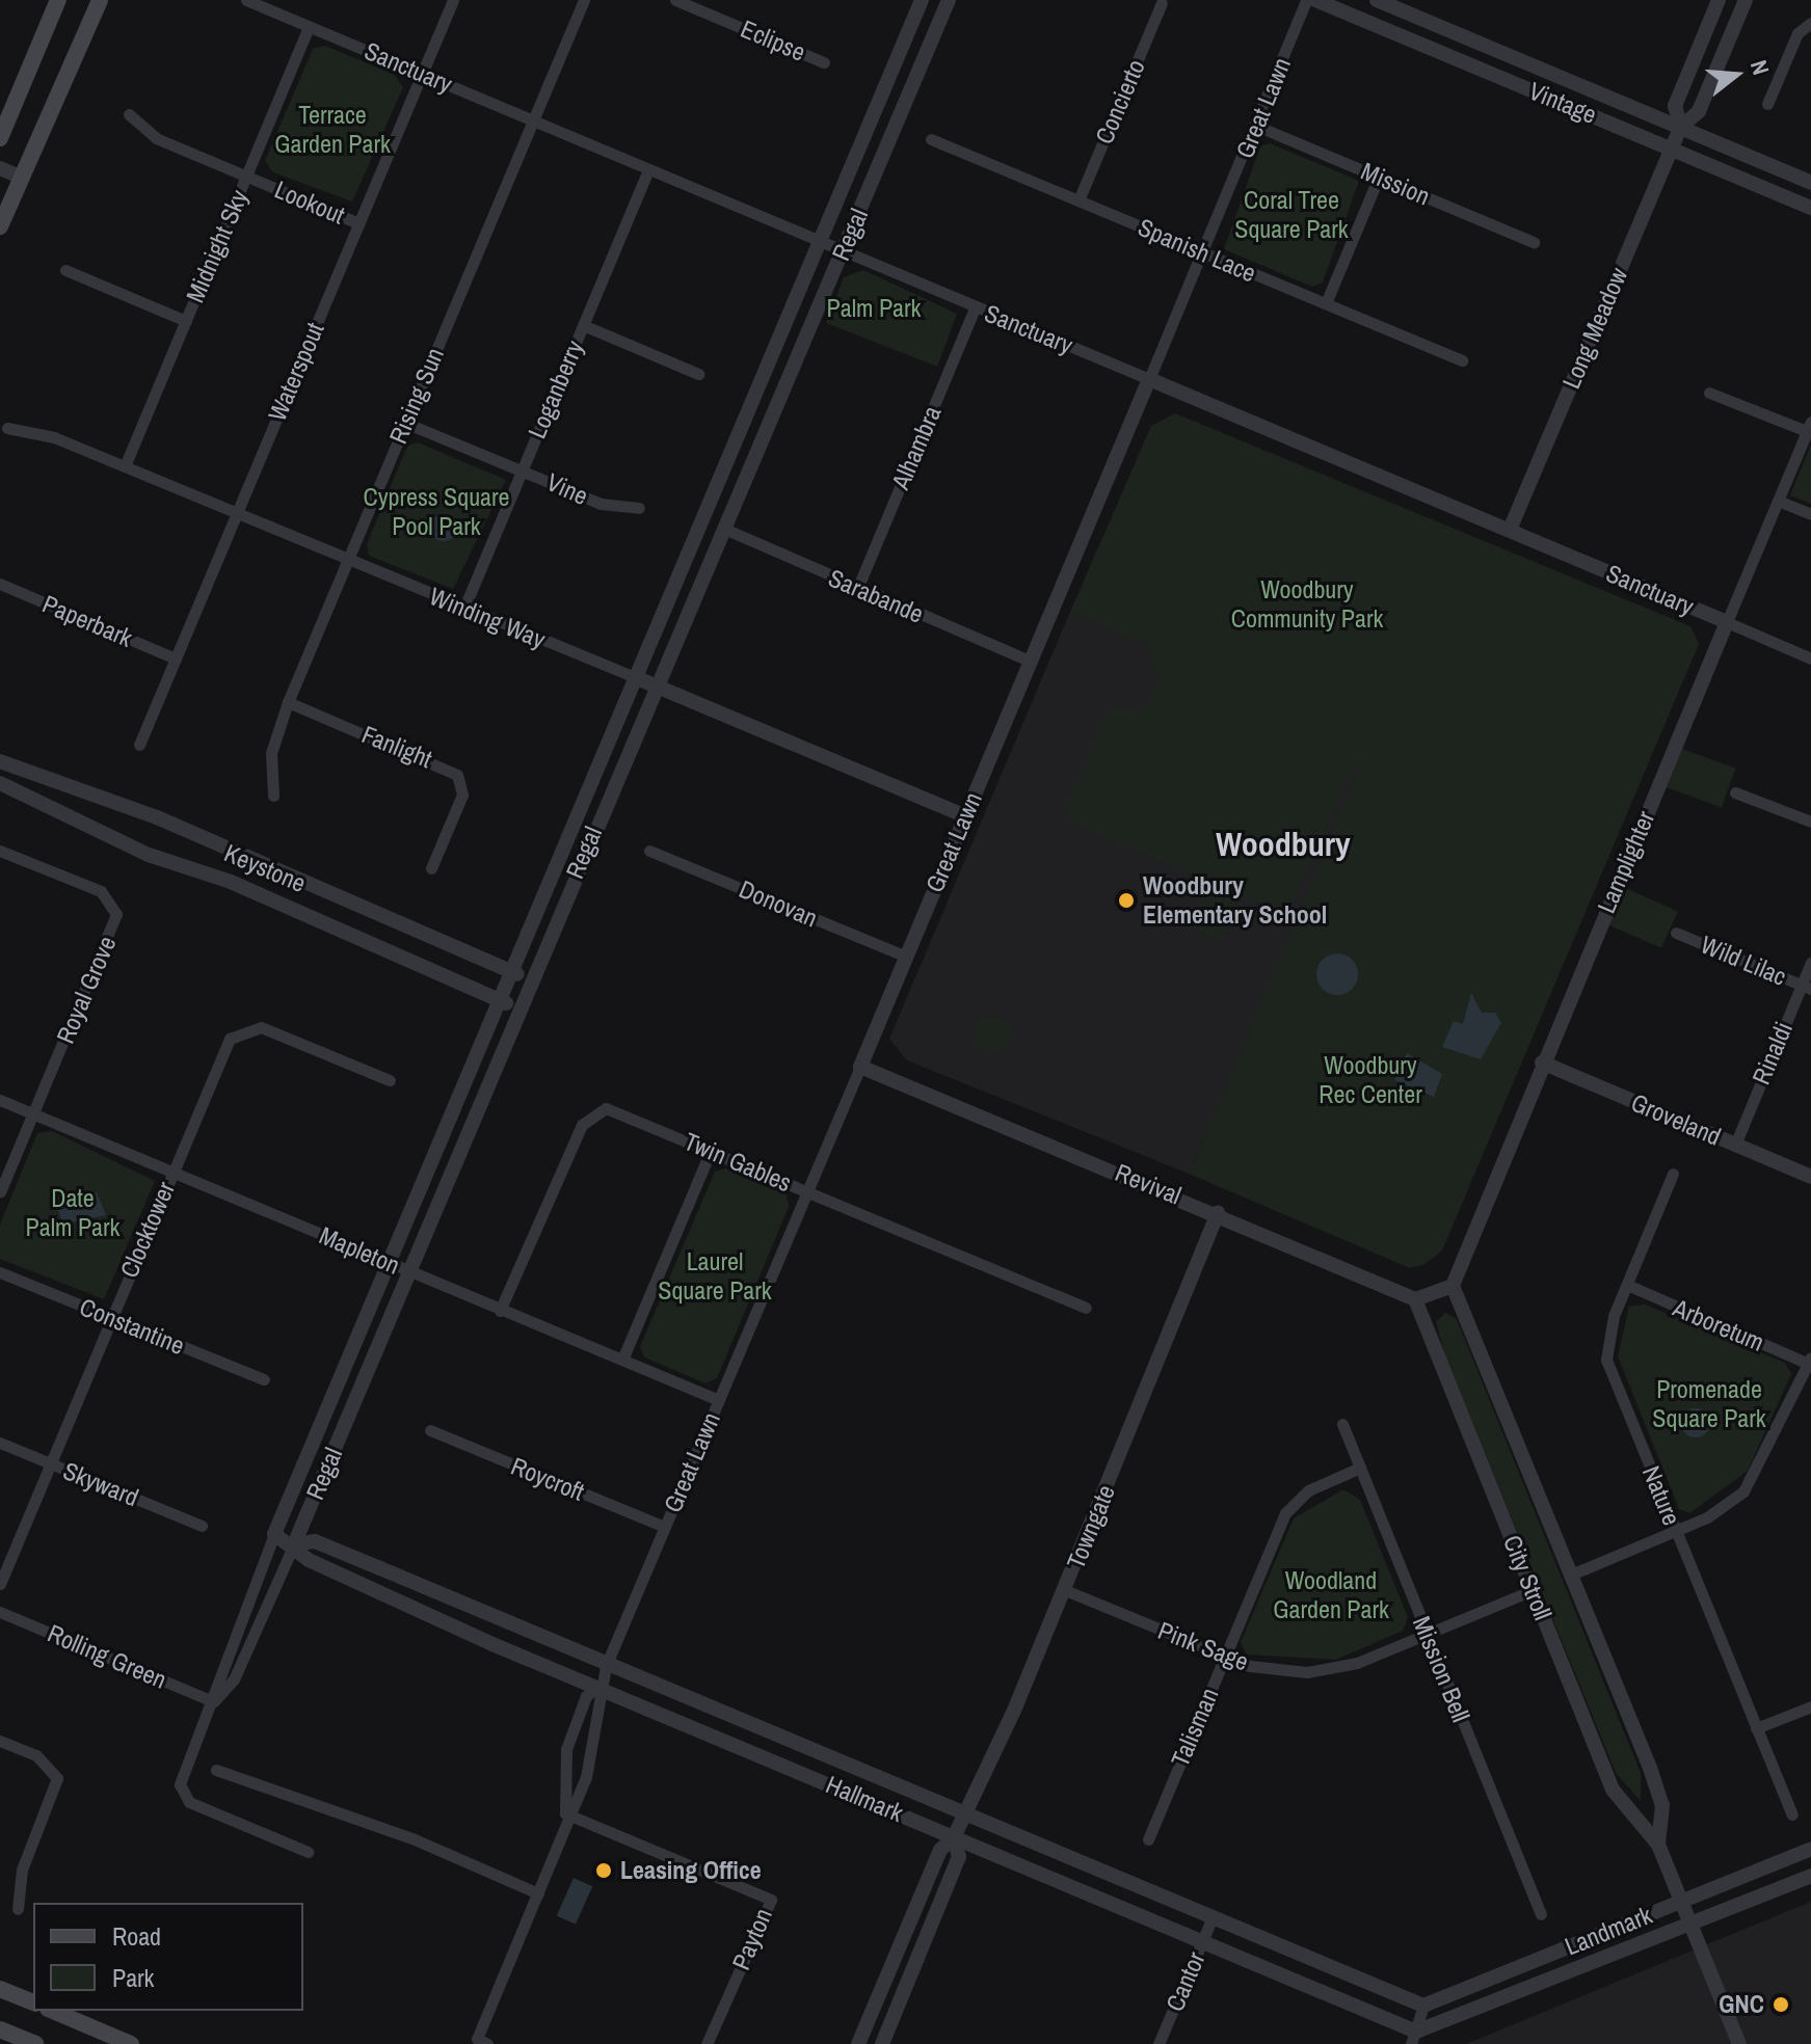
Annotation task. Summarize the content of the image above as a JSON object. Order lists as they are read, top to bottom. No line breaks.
{"streets":{"street":["Eclipse","Sanctuary","Concierto","Vintage","Great Lawn","Mission","Lookout","Regal","Midnight Sky","Spanish Lace","Long Meadow","Waterspout","Loganberry","Rising Sun","Alhambra","Vine","Sarabande","Winding Way","Paperbark","Fanlight","Lamplighter","Keystone","Donovan","Wild Lilac","Royal Grove","Rinaldi","Groveland","Twin Gables","Revival","Clocktower","Mapleton","Arboretum","Constantine","Roycroft","Skyward","Nature","Towngate","City Stroll","Pink Sage","Rolling Green","Mission Bell","Talisman","Hallmark","Landmark","Payton","Cantor"]},"crossings":[["Sanctuary","Great Lawn"],["Sanctuary","Regal"],["Sanctuary","Midnight Sky"],["Sanctuary","Long Meadow"],["Sanctuary","Waterspout"],["Sanctuary","Loganberry"],["Sanctuary","Rising Sun"],["Sanctuary","Alhambra"],["Sanctuary","Lamplighter"],["Concierto","Spanish Lace"],["Vintage","Long Meadow"],["Great Lawn","Mission"],["Great Lawn","Spanish Lace"],["Great Lawn","Sarabande"],["Great Lawn","Winding Way"],["Great Lawn","Donovan"],["Great Lawn","Twin Gables"],["Great Lawn","Revival"],["Great Lawn","Mapleton"],["Great Lawn","Roycroft"],["Great Lawn","Hallmark"],["Lookout","Midnight Sky"],["Lookout","Waterspout"],["Regal","Sarabande"],["Regal","Winding Way"],["Regal","Keystone"],["Regal","Mapleton"],["Regal","Rolling Green"],["Regal","Hallmark"],["Midnight Sky","Winding Way"],["Waterspout","Winding Way"],["Waterspout","Paperbark"],["Loganberry","Vine"],["Loganberry","Winding Way"],["Rising Sun","Vine"],["Rising Sun","Winding Way"],["Rising Sun","Fanlight"],["Alhambra","Sarabande"],["Lamplighter","Groveland"],["Lamplighter","City Stroll"],["Wild Lilac","Rinaldi"],["Royal Grove","Mapleton"],["Rinaldi","Groveland"],["Twin Gables","Mapleton"],["Revival","Towngate"],["Revival","City Stroll"],["Clocktower","Mapleton"],["Clocktower","Constantine"],["Clocktower","Skyward"],["Arboretum","Nature"],["Towngate","Pink Sage"],["Towngate","Hallmark"],["City Stroll","Pink Sage"],["City Stroll","Landmark"],["Pink Sage","Mission Bell"],["Pink Sage","Talisman"],["Mission Bell","Talisman"],["Hallmark","Landmark"],["Hallmark","Cantor"]],"districts":["Woodbury"],"parks":["Terrace Garden Park","Coral Tree Square Park","Palm Park","Cypress Square Pool Park","Woodbury Community Park","Woodbury Rec Center","Date Palm Park","Laurel Square Park","Promenade Square Park","Woodland Garden Park"],"places":["Woodbury Elementary School","Leasing Office","GNC"],"legend":["Road","Park"],"north":"right"}
